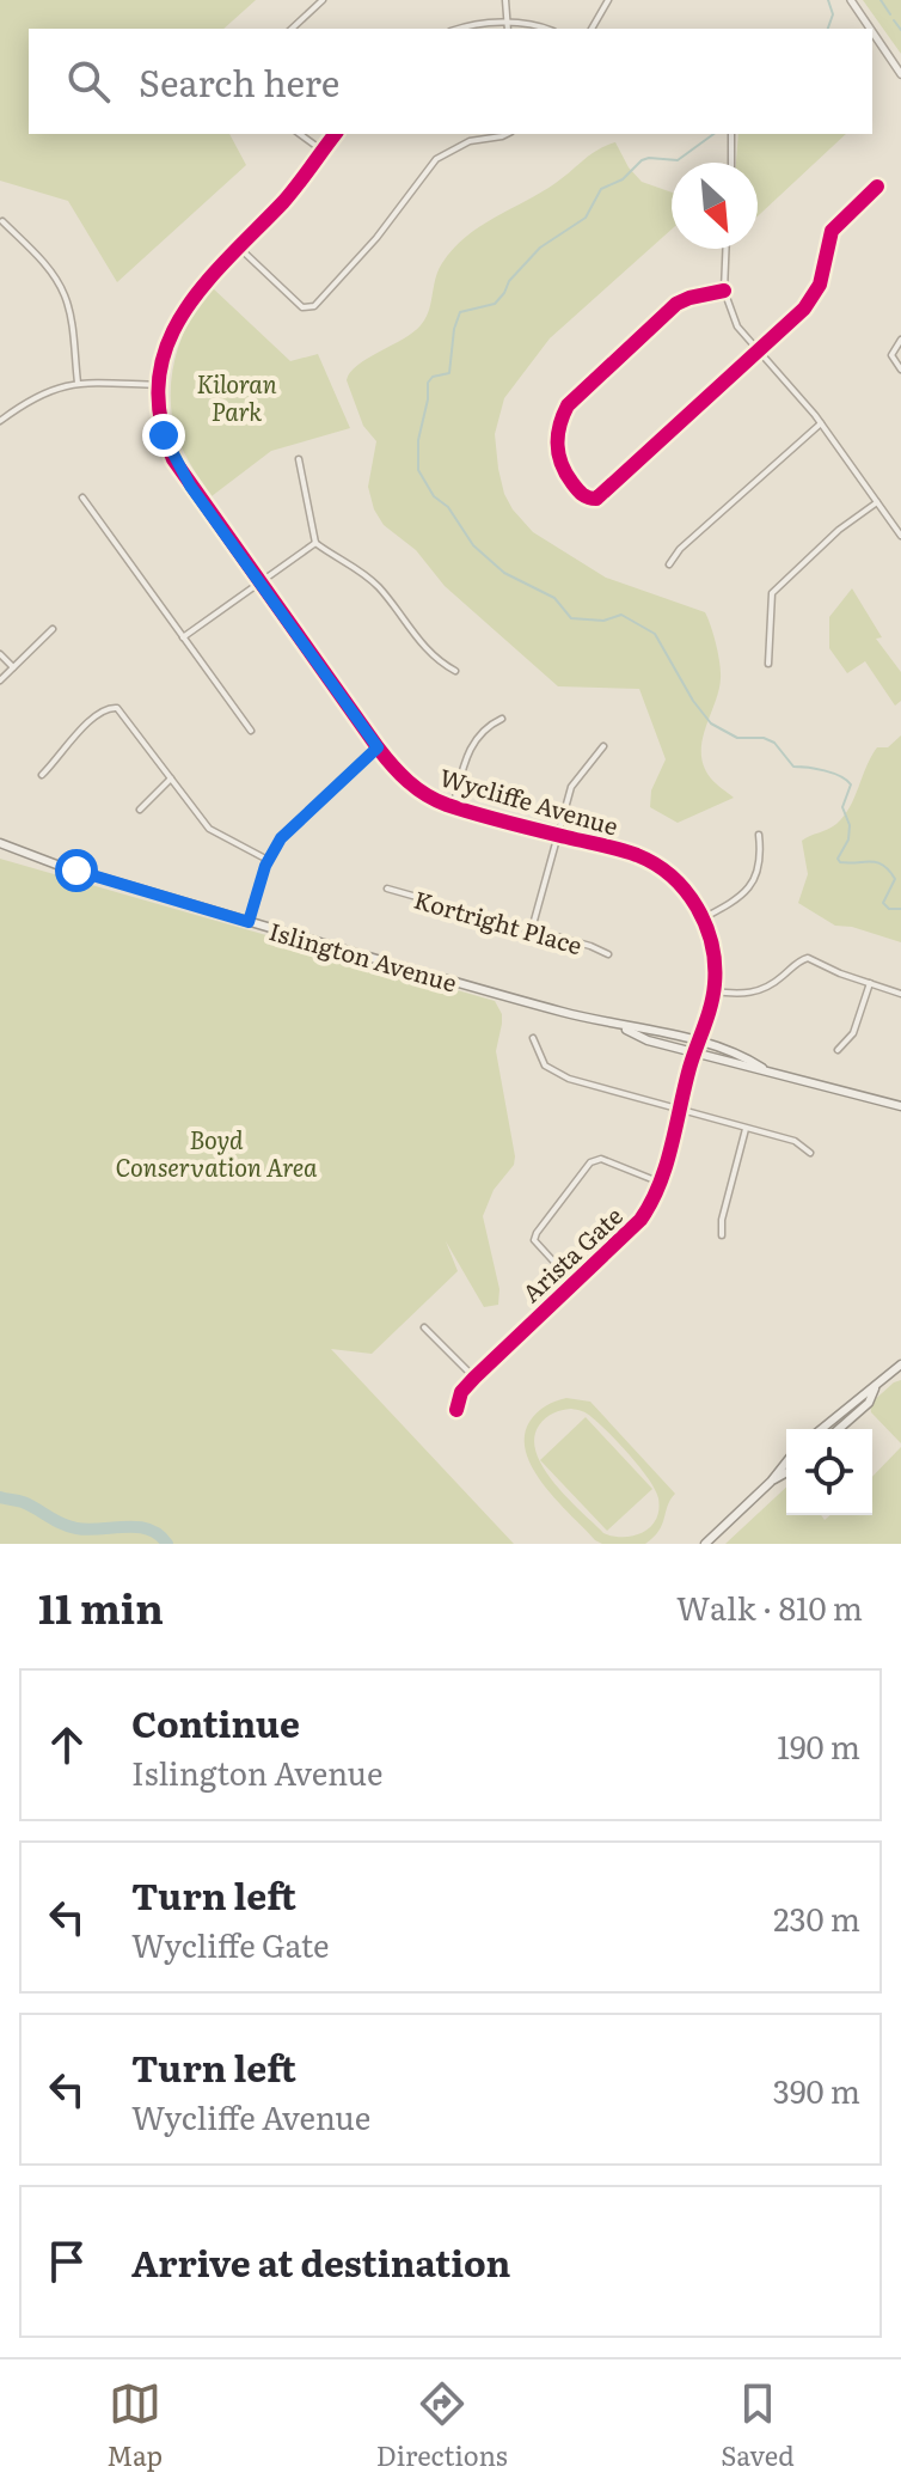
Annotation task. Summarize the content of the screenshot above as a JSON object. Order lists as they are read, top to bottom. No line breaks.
{"streets":{"main road":["Islington Avenue"],"street":["Wycliffe Avenue","Kortright Place","Arista Gate"]},"crossings":[["Wycliffe Avenue","Islington Avenue"],["Wycliffe Avenue","Arista Gate"],["Islington Avenue","Arista Gate"]],"parks":["Kiloran Park","Boyd Conservation Area"],"north":"bottom right","page":{"search":"Search here","heading":["11 min","Walk · 810 m"],"list":[["Continue","Islington Avenue","190 m"],["Turn left","Wycliffe Gate","230 m"],["Turn left","Wycliffe Avenue","390 m"],"Arrive at destination"],"nav":["Map","Directions","Saved"]}}
